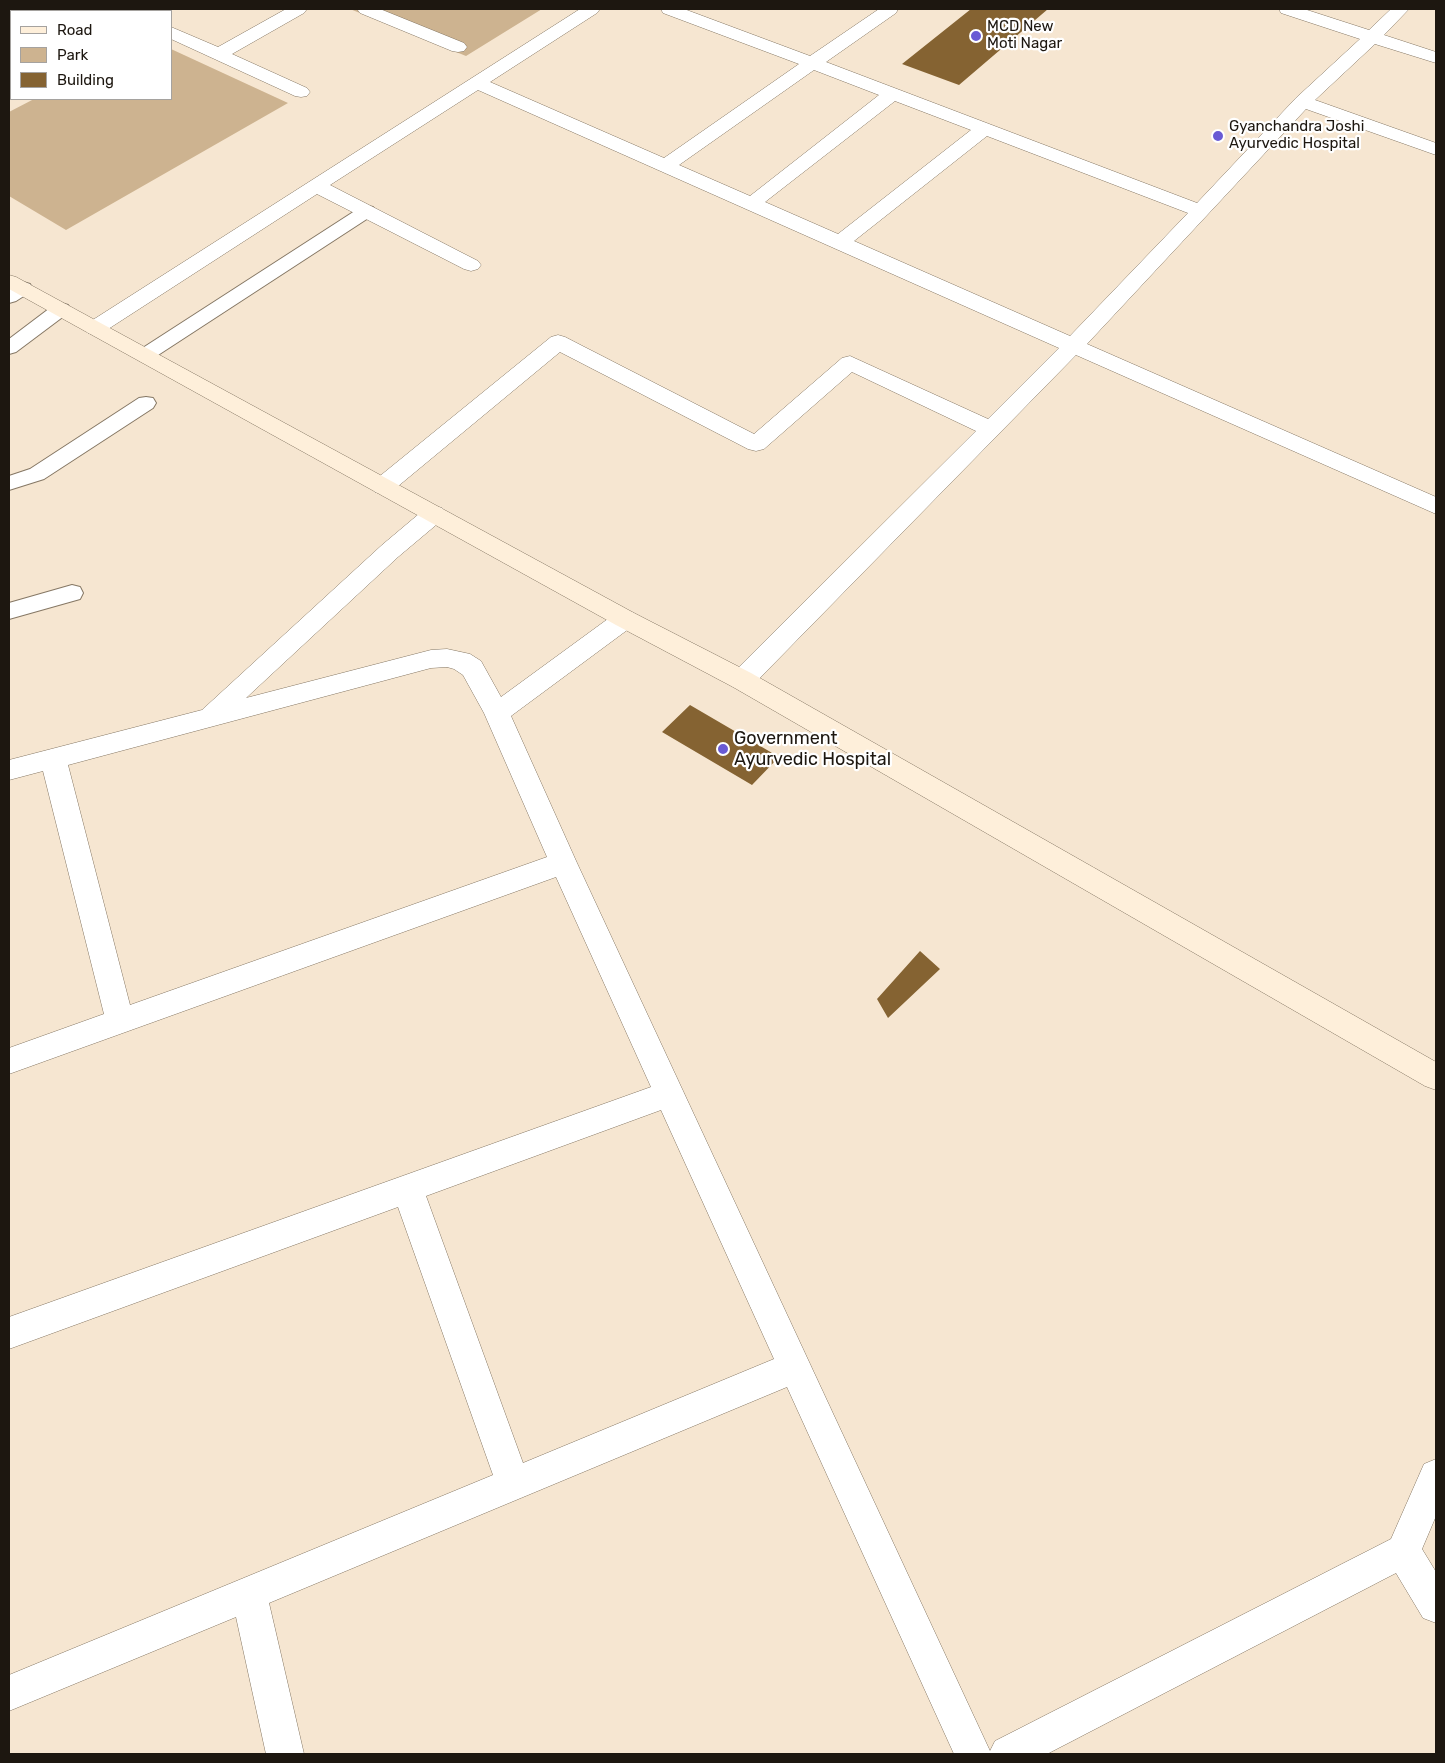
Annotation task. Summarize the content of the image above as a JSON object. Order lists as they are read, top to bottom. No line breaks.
{"places":["MCD New Moti Nagar","Gyanchandra Joshi Ayurvedic Hospital","Government Ayurvedic Hospital"],"legend":["Road","Park","Building"]}
